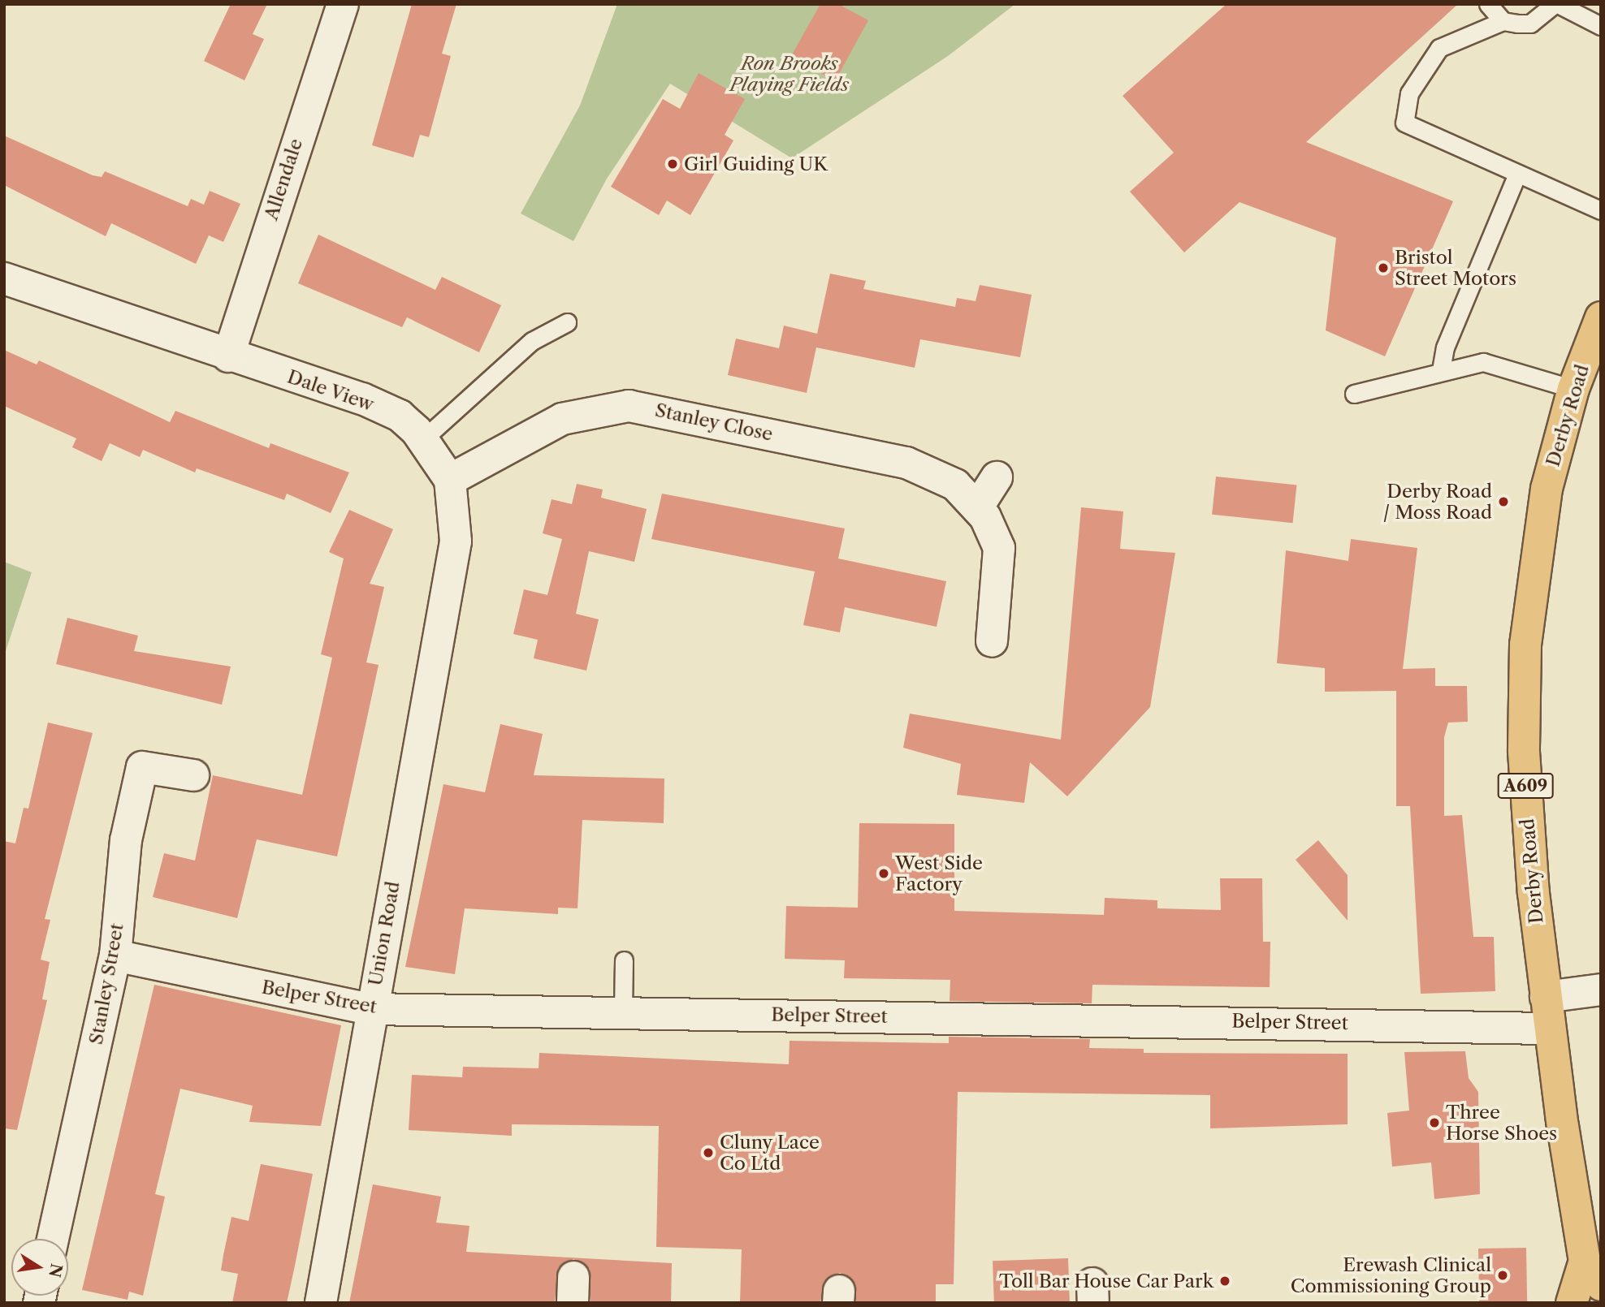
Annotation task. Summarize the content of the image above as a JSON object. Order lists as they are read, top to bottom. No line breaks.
{"streets":{"main road":["Derby Road","A609"],"street":["Allendale","Dale View","Stanley Close","Union Road","Stanley Street","Belper Street"]},"crossings":[["Allendale","Dale View"],["Dale View","Stanley Close"],["Dale View","Union Road"],["Derby Road","Belper Street"],["Union Road","Belper Street"],["Stanley Street","Belper Street"]],"parks":["Ron Brooks Playing Fields"],"places":["Girl Guiding UK","Bristol Street Motors","Derby Road / Moss Road","West Side Factory","Three Horse Shoes","Cluny Lace Co Ltd","Erewash Clinical Commissioning Group","Toll Bar House Car Park"],"north":"right"}
